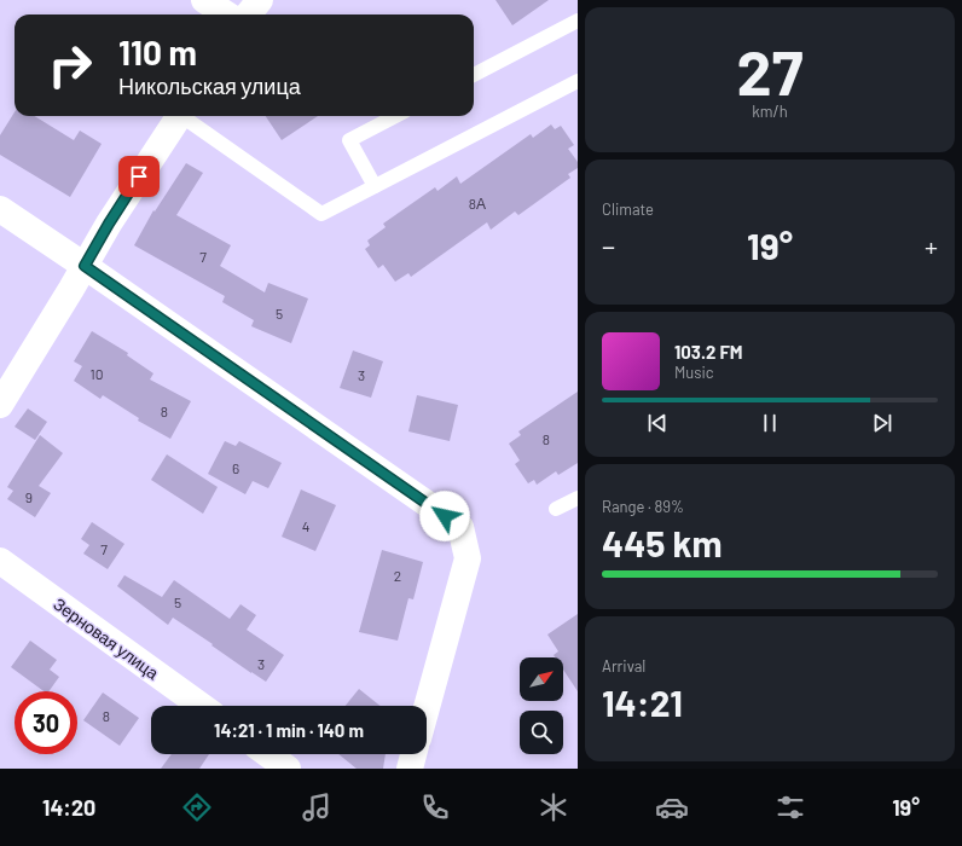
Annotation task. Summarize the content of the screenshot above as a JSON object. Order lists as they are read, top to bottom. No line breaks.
{"streets":{"street":["Зерновая улица"]},"house_numbers":["8А","7","5","10","3","8","8","6","9","4","7","2","5","3","8"],"north":"top right","page":{"tile":[["27","km/h"],"Climate",["Range · 89%","445 km"],["Arrival","14:21"]],"turn":["110 m","Никольская улица"],"heat":["−","19°","+"],"song":["103.2 FM","Music"],"limit":"30","trip":"14:21 · 1 min · 140 m","tabs":["14:20","19°"]}}
